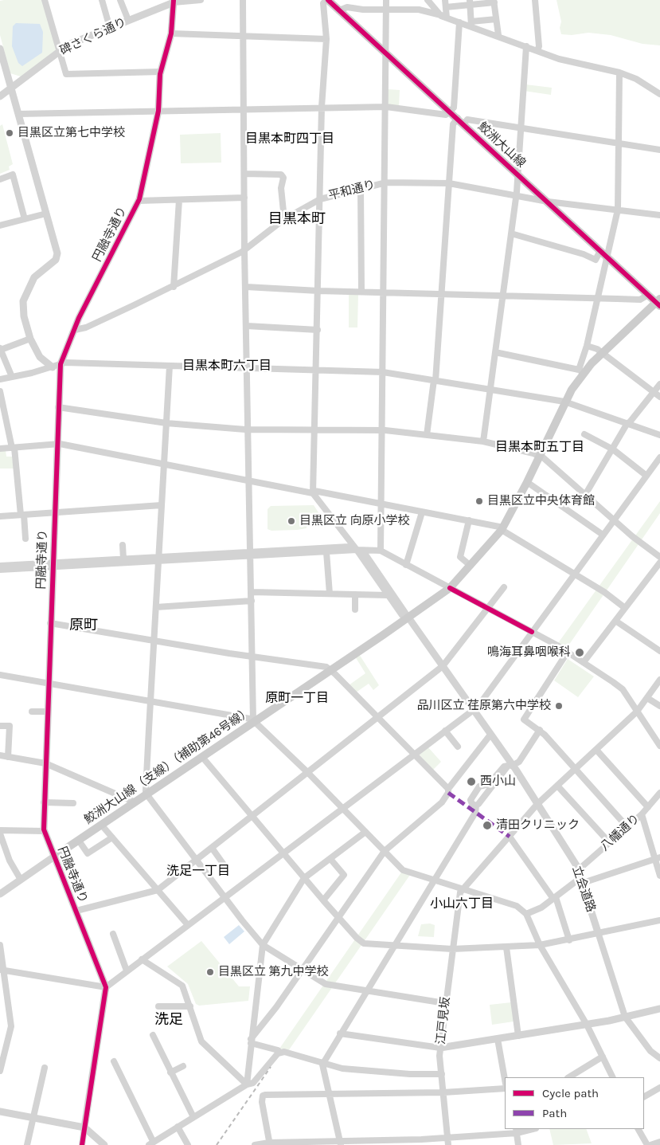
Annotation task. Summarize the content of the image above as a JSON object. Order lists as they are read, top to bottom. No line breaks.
{"streets":{"main road":["鮫洲大山線","鮫洲大山線（支線）（補助第46号線）"],"street":["碑さくら通り","平和通り","円融寺通り","八幡通り","立会道路","江戸見坂"]},"crossings":[["碑さくら通り","円融寺通り"],["鮫洲大山線","平和通り"],["鮫洲大山線","鮫洲大山線（支線）（補助第46号線）"],["平和通り","円融寺通り"],["円融寺通り","鮫洲大山線（支線）（補助第46号線）"],["鮫洲大山線（支線）（補助第46号線）","立会道路"],["八幡通り","立会道路"]],"districts":["目黒本町四丁目","目黒本町","目黒本町六丁目","目黒本町五丁目","原町","原町一丁目","洗足一丁目","小山六丁目","洗足"],"places":["目黒区立第七中学校","目黒区立中央体育館","目黒区立 向原小学校","鳴海耳鼻咽喉科","品川区立 荏原第六中学校","西小山","清田クリニック","目黒区立 第九中学校"],"legend":["Cycle path","Path"]}
